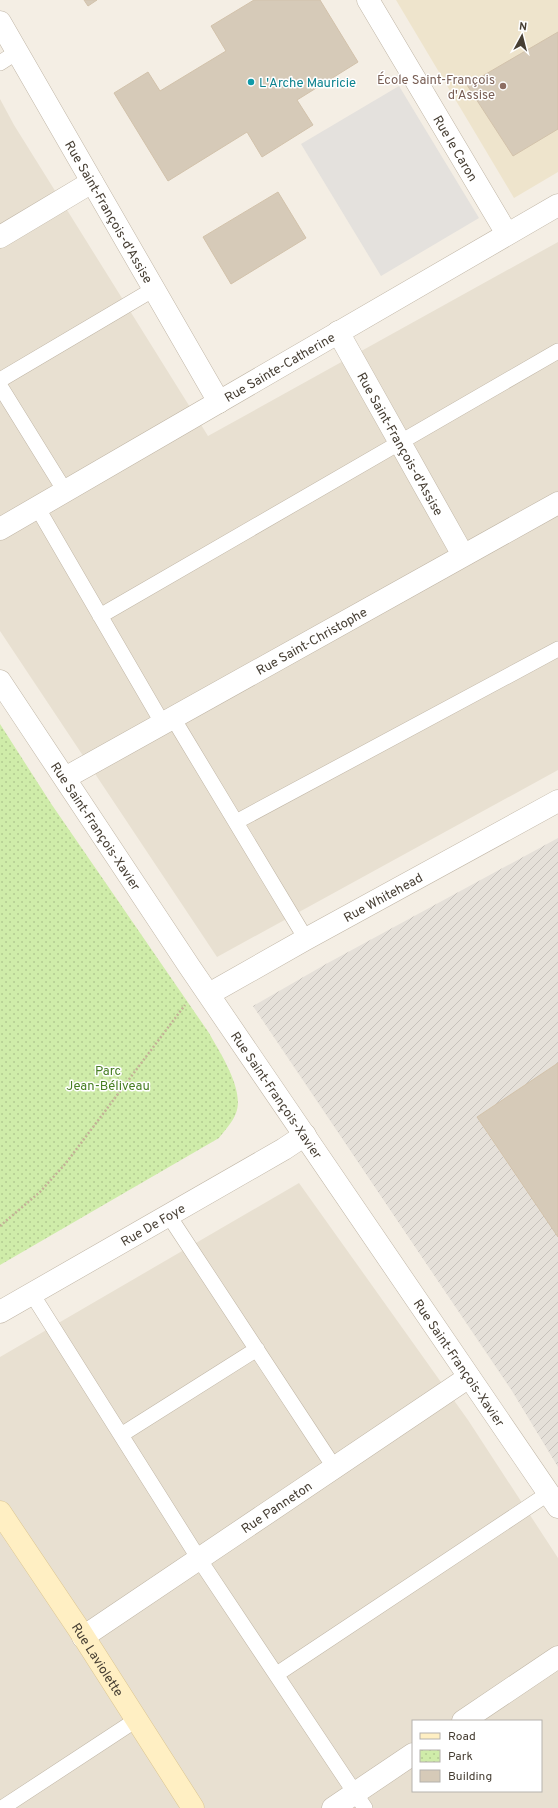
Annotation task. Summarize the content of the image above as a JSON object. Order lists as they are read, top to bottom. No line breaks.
{"streets":{"main road":["Rue Laviolette"],"street":["Rue le Caron","Rue Saint-François-d'Assise","Rue Sainte-Catherine","Rue Saint-Christophe","Rue Saint-François-Xavier","Rue Whitehead","Rue De Foye","Rue Panneton"]},"crossings":[["Rue le Caron","Rue Sainte-Catherine"],["Rue Saint-François-d'Assise","Rue Sainte-Catherine"],["Rue Saint-François-d'Assise","Rue Saint-Christophe"],["Rue Saint-Christophe","Rue Saint-François-Xavier"],["Rue Saint-François-Xavier","Rue Whitehead"],["Rue Saint-François-Xavier","Rue De Foye"],["Rue Saint-François-Xavier","Rue Panneton"],["Rue Panneton","Rue Laviolette"]],"parks":["Parc Jean-Béliveau"],"places":["L'Arche Mauricie","École Saint-François d'Assise"],"legend":["Road","Park","Building"],"north":"top"}
